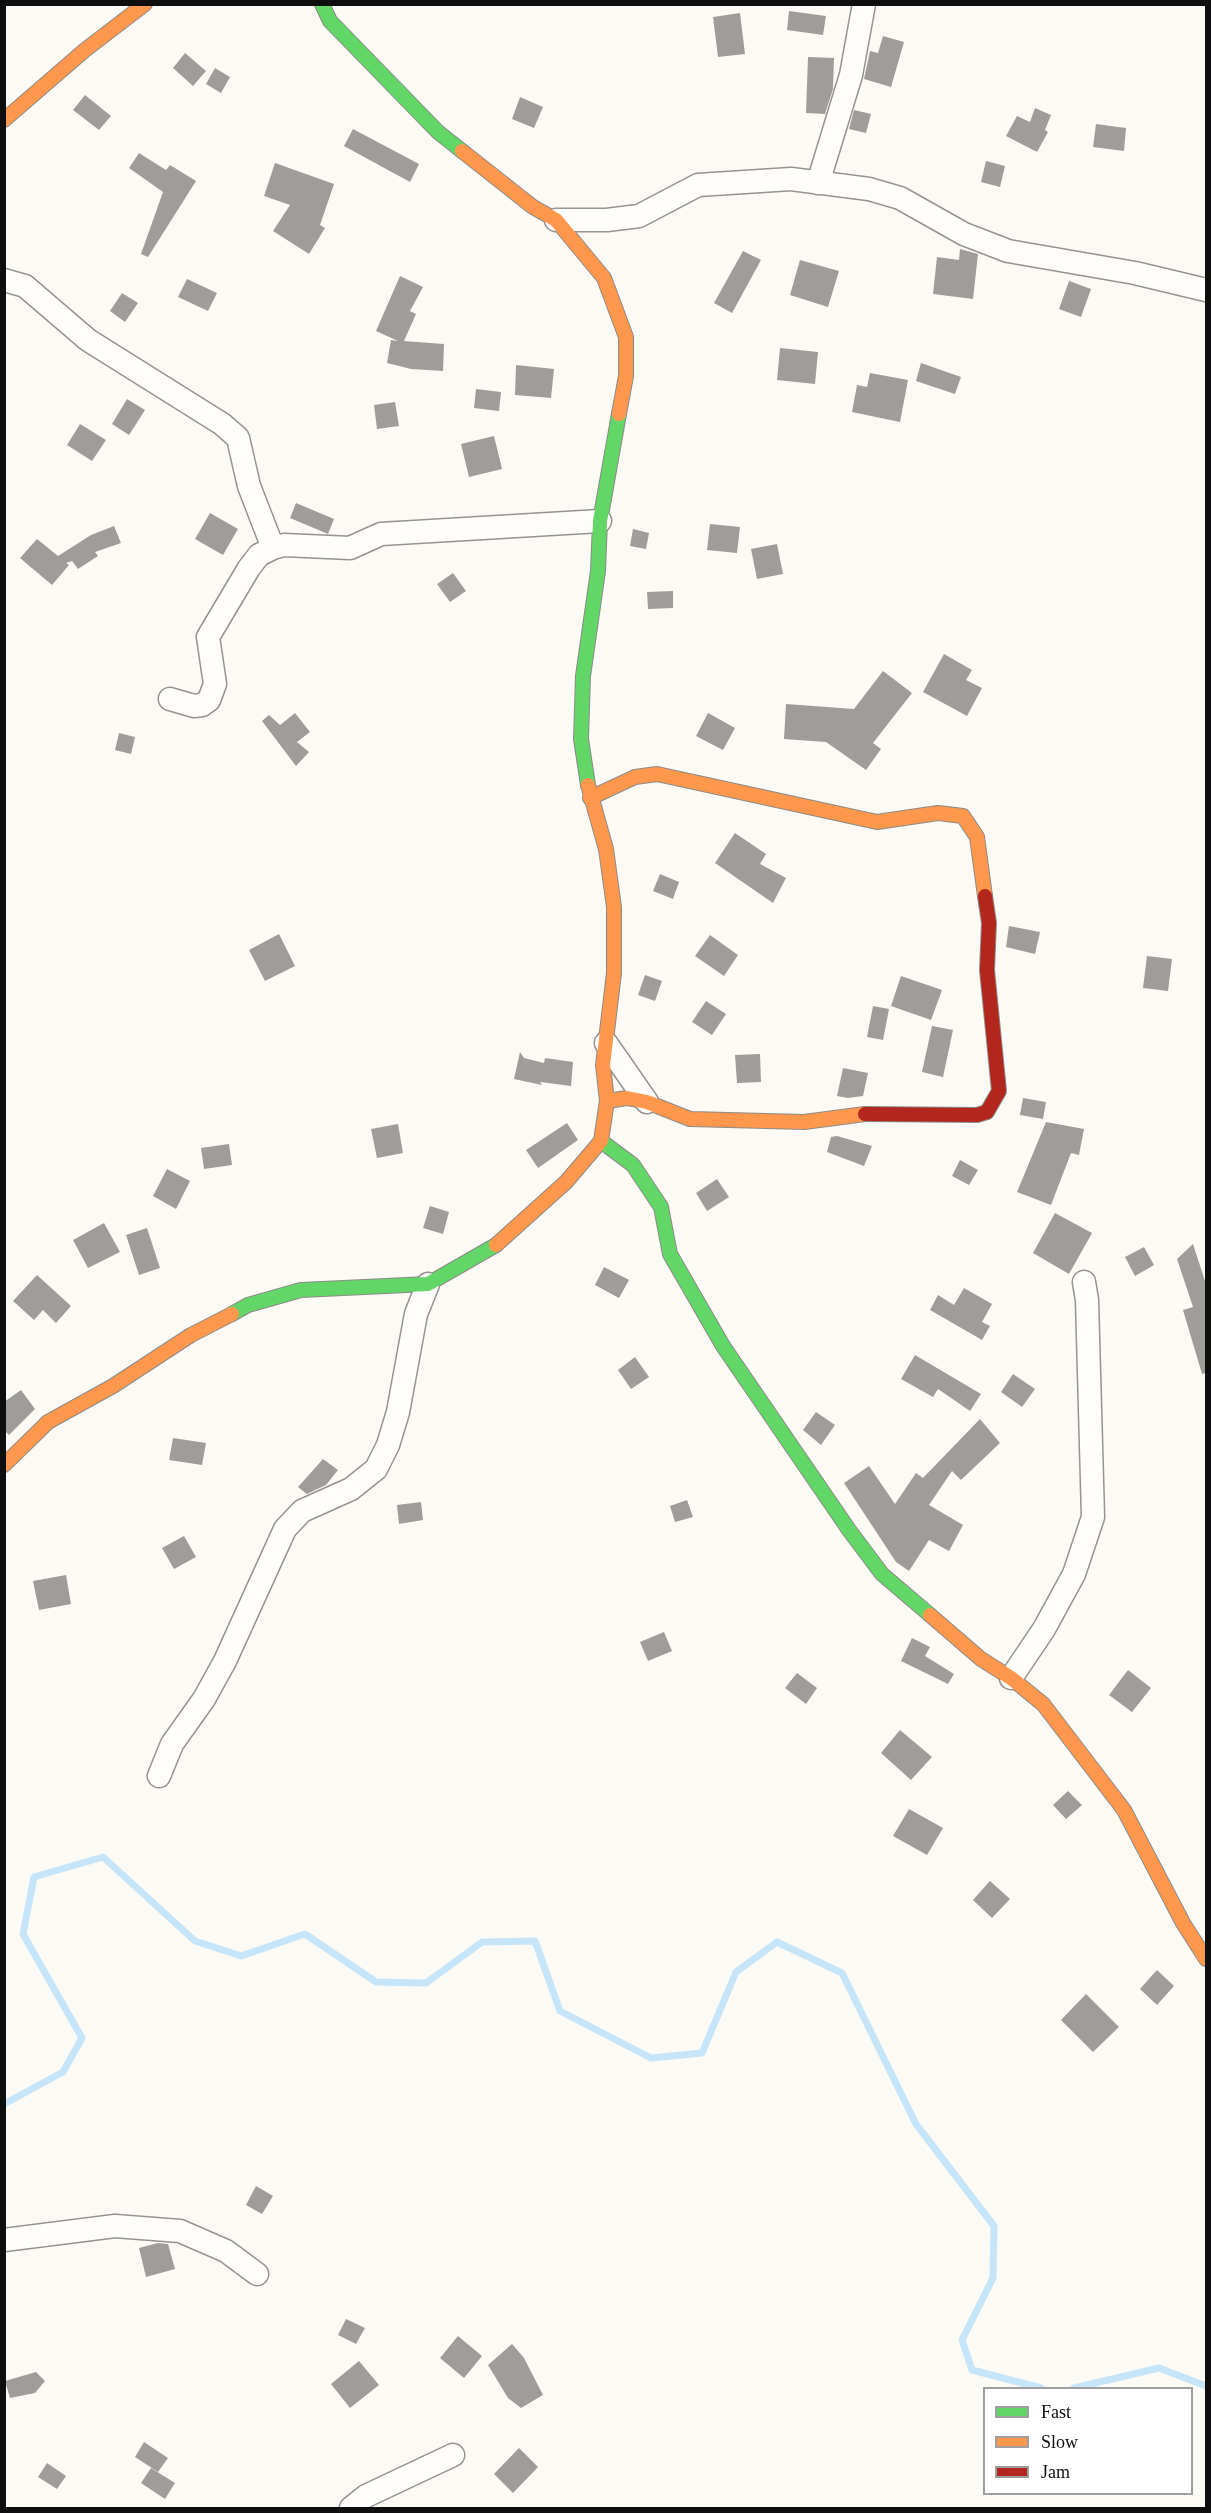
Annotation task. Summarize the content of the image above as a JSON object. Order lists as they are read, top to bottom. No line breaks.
{"legend":["Fast","Slow","Jam"]}
